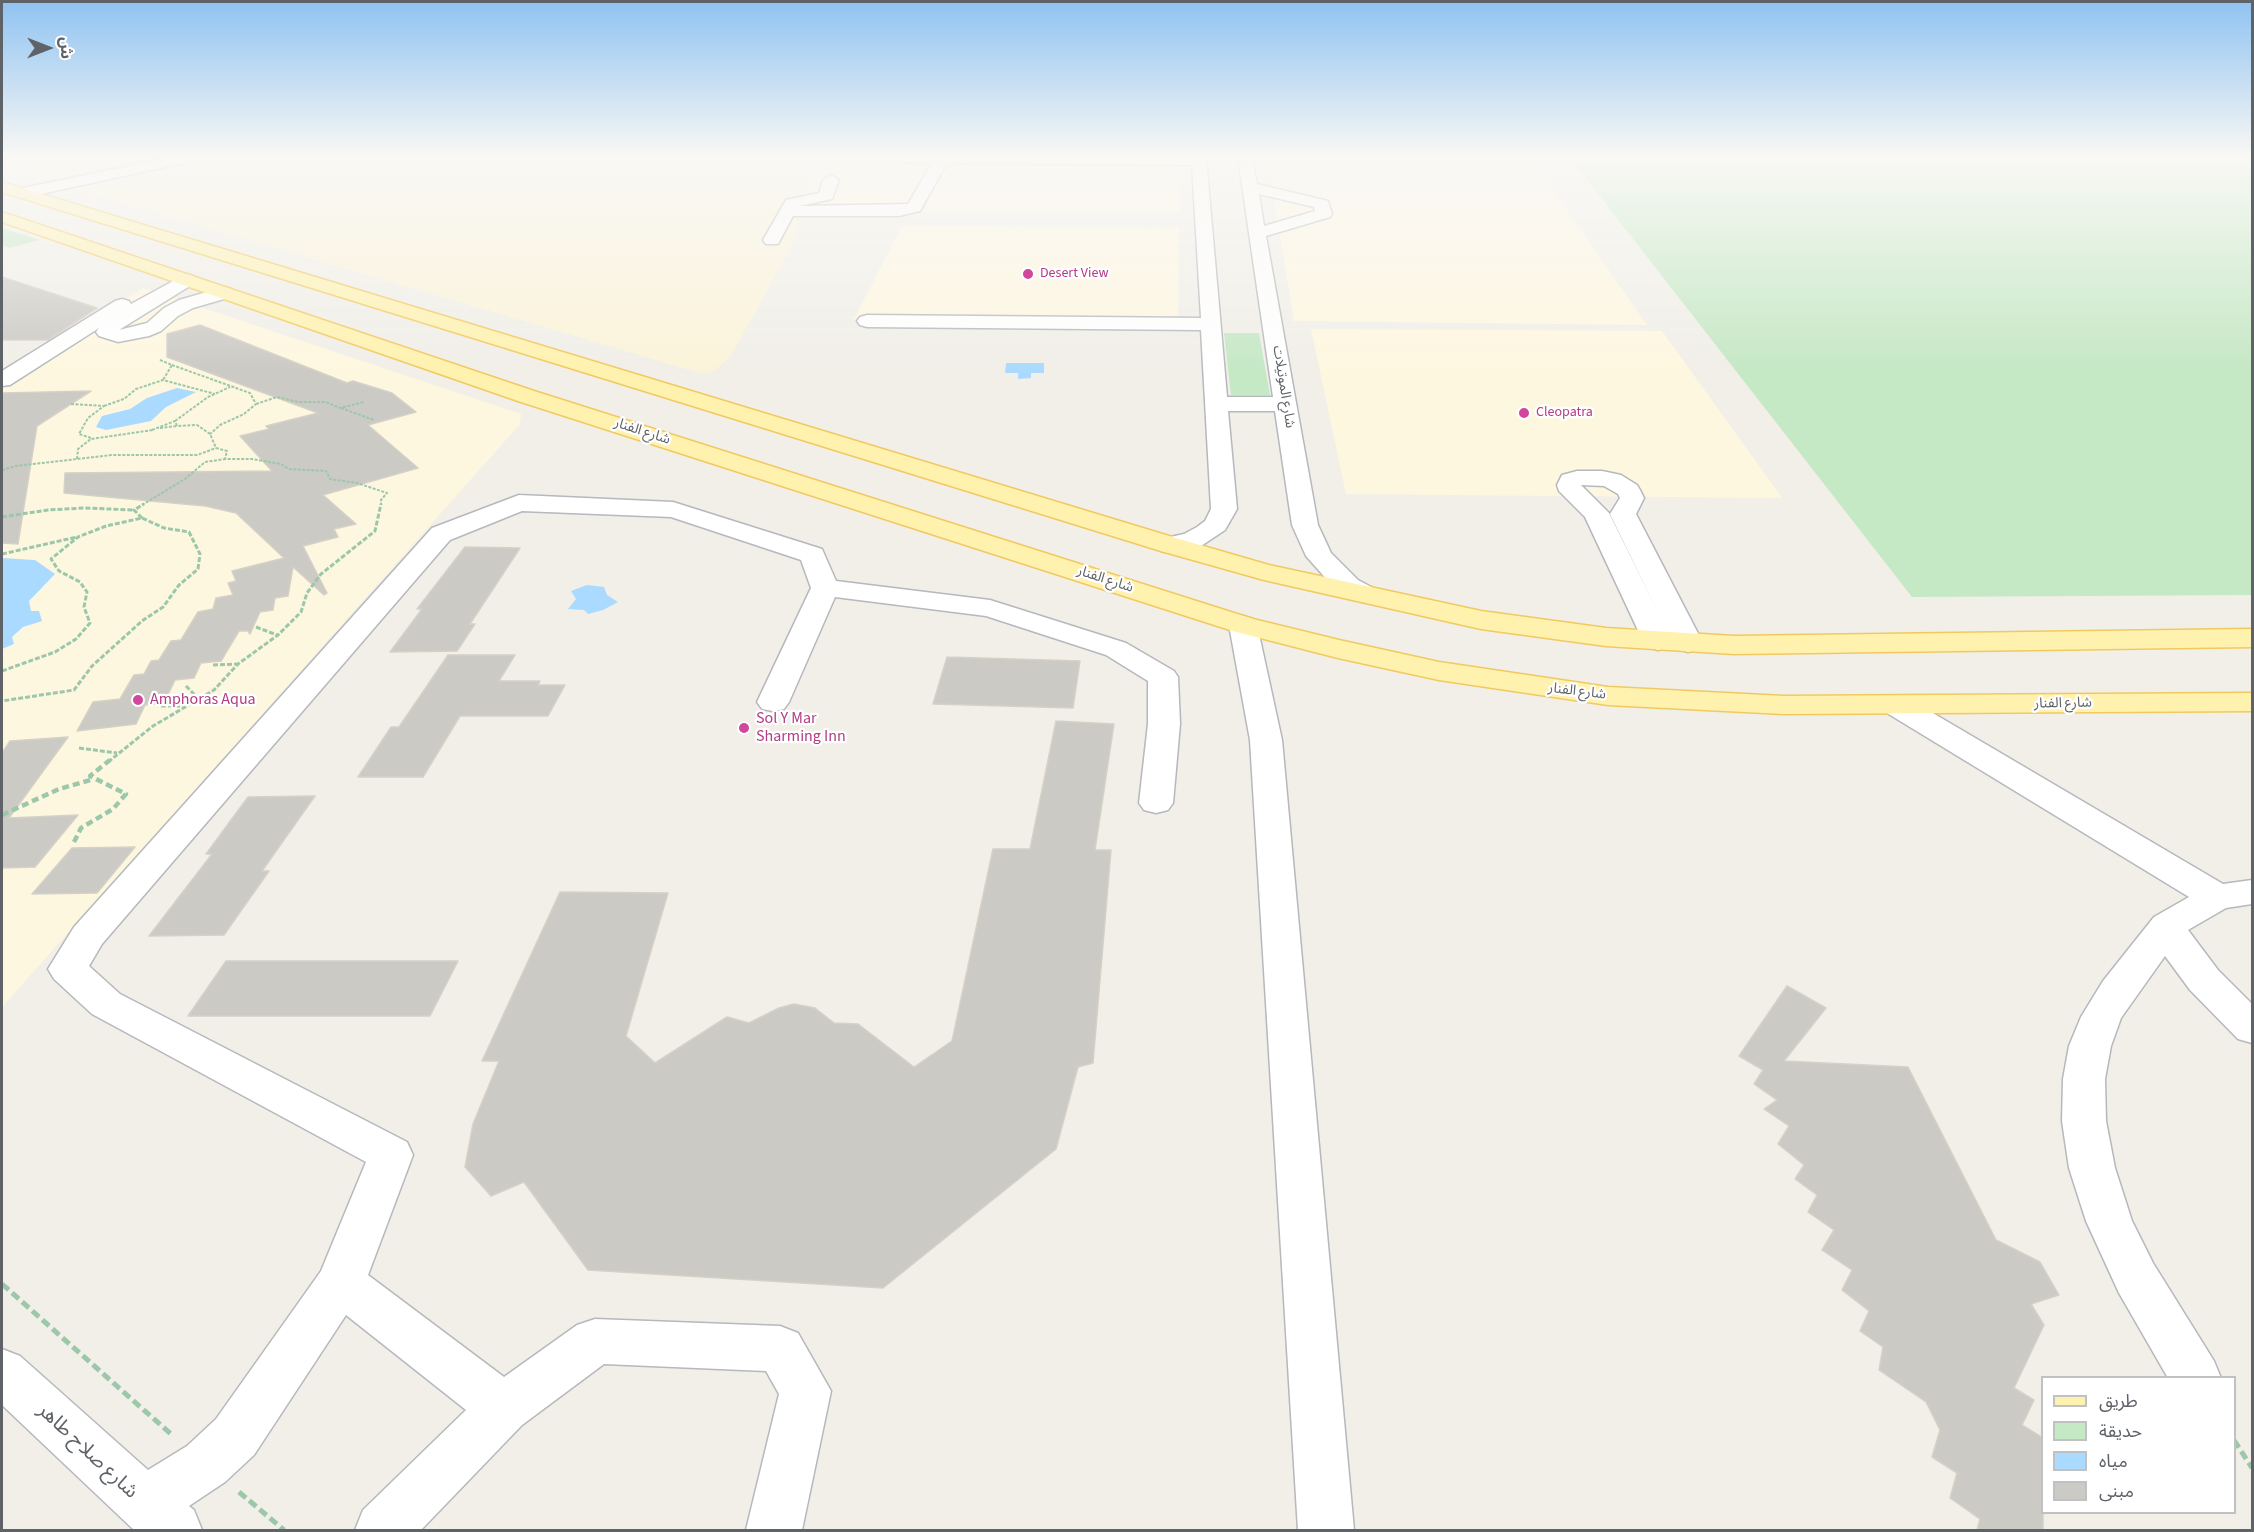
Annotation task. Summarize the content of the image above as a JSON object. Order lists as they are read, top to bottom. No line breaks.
{"streets":{"main road":["شارع الفنار"],"street":["شارع الموتيلات","شارع صلاح طاهر"]},"places":["Desert View","Cleopatra","Amphoras Aqua","Sol Y Mar Sharming Inn"],"legend":["طريق","حديقة","مياه","مبنى"],"north":"right"}
